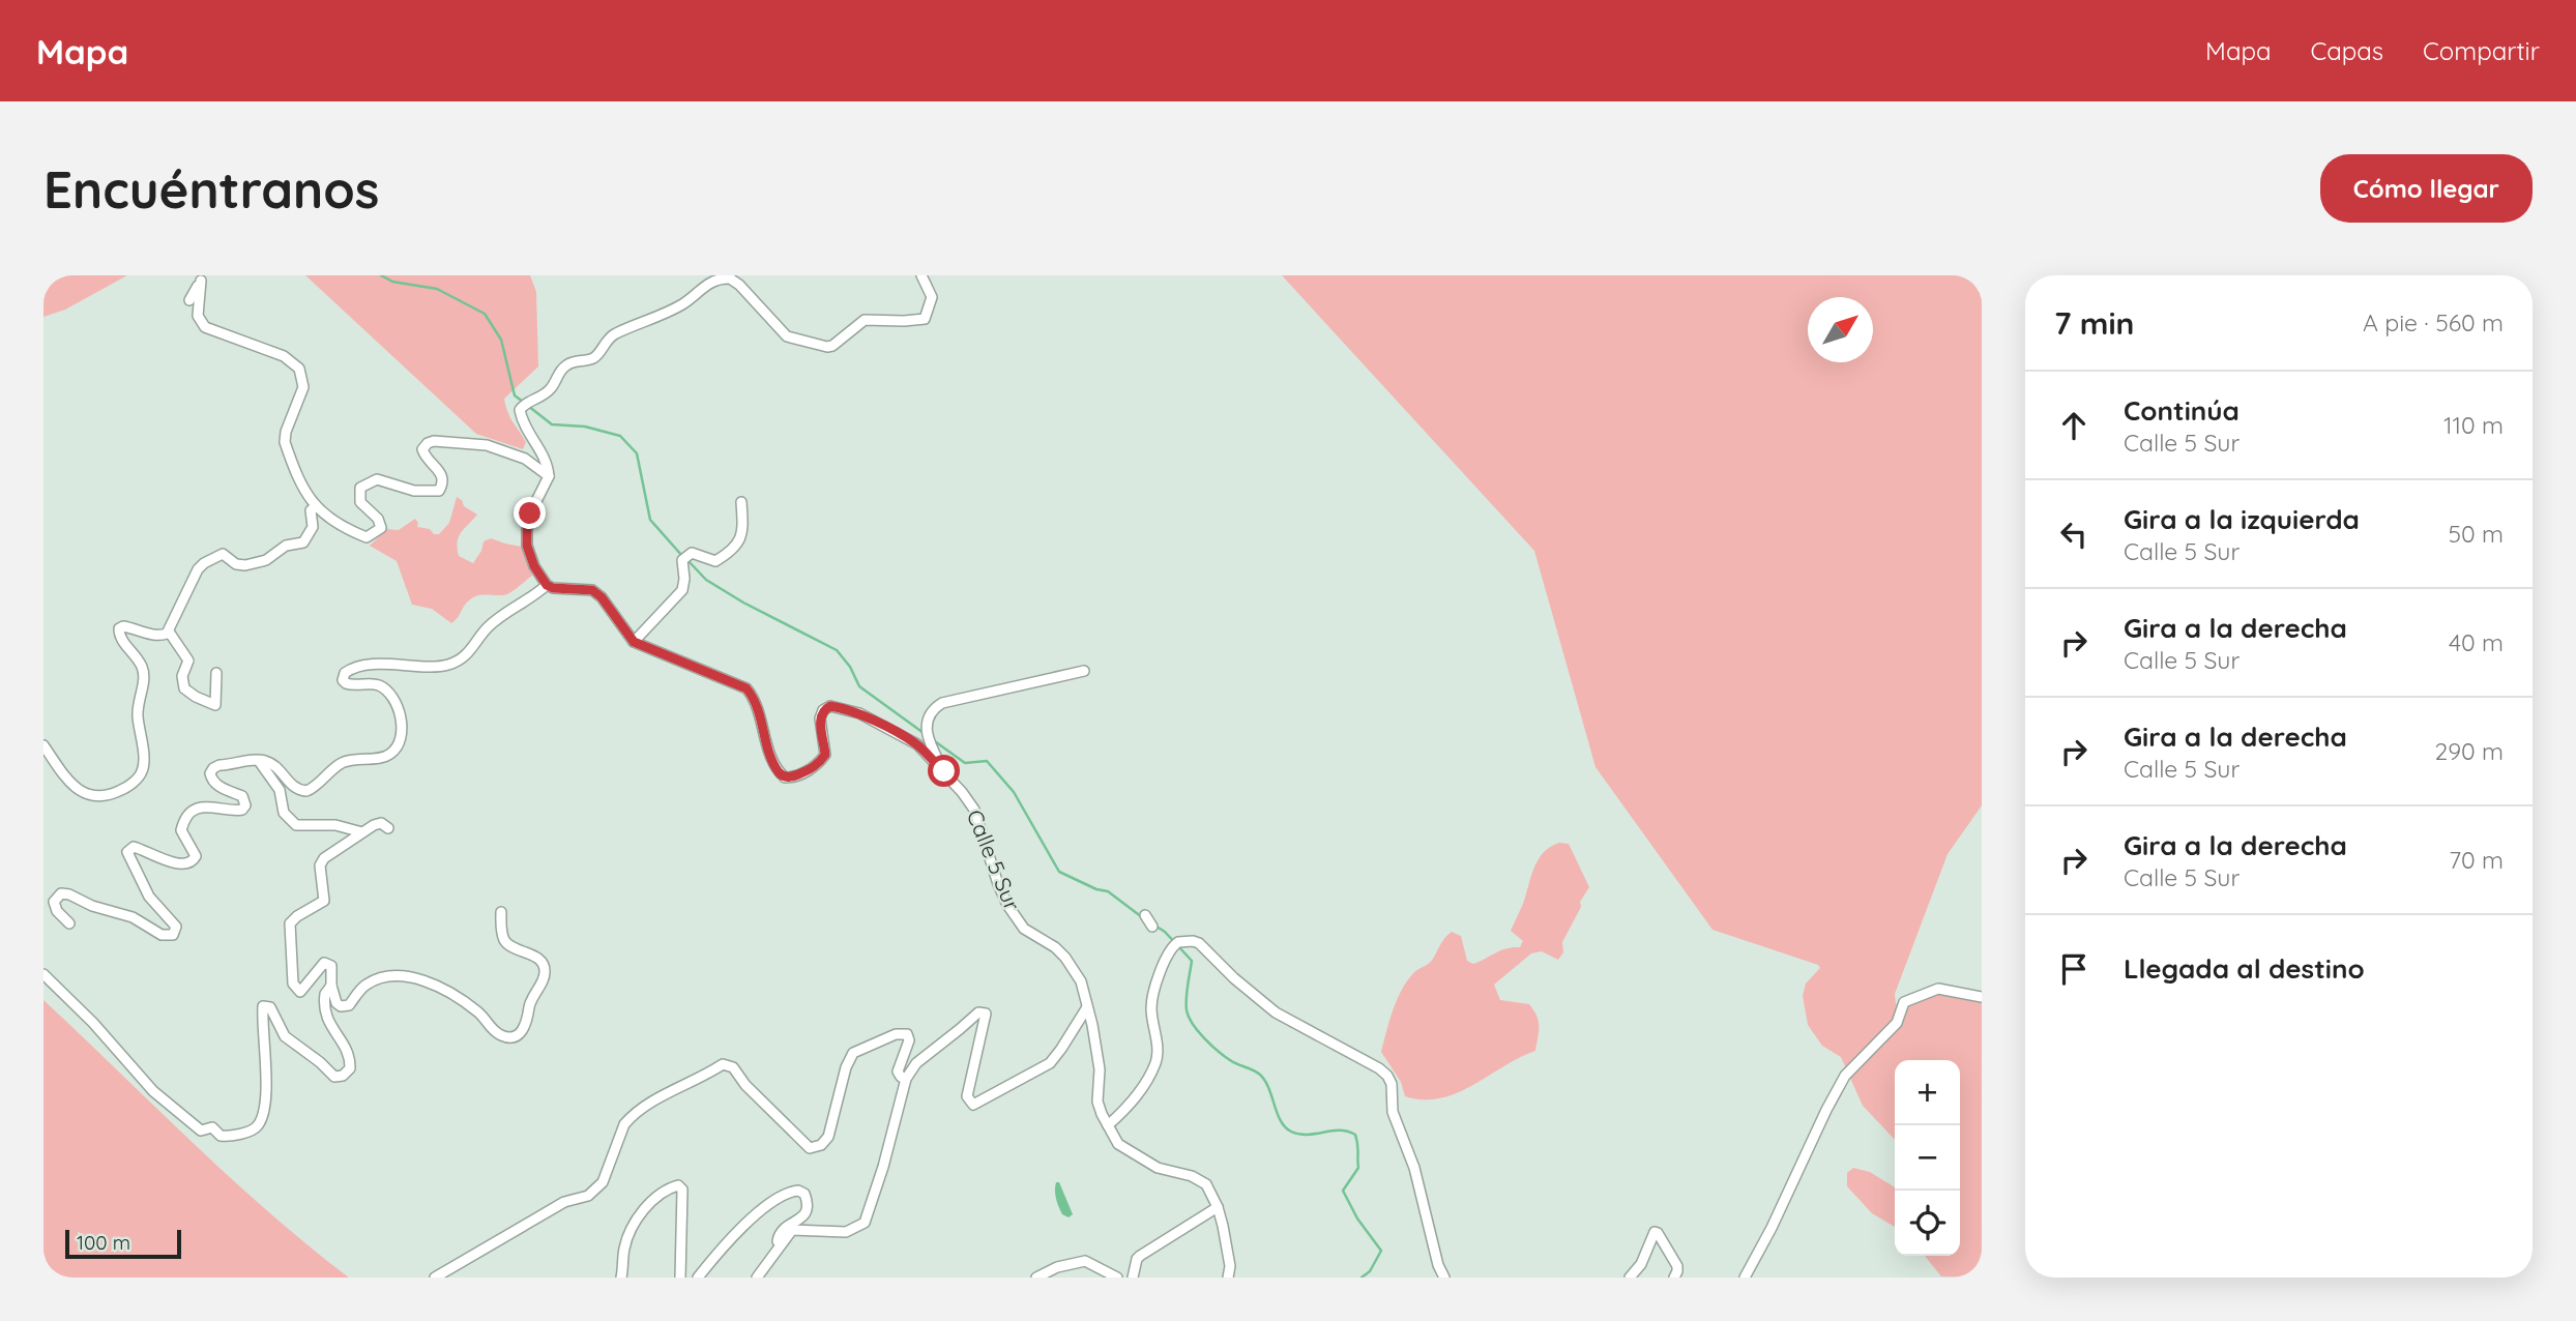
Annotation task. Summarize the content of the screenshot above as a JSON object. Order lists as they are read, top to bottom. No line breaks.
{"streets":{"street":["Calle 5 Sur"]},"scale_bar":"100 m","north":"top right","page":{"header":"Mapa","nav":["Mapa","Capas","Compartir"],"buttons":"Cómo llegar","title":"Encuéntranos","heading":["7 min","A pie · 560 m"],"list":[["Continúa","Calle 5 Sur","110 m"],["Gira a la izquierda","Calle 5 Sur","50 m"],["Gira a la derecha","Calle 5 Sur","40 m"],["Gira a la derecha","Calle 5 Sur","290 m"],["Gira a la derecha","Calle 5 Sur","70 m"],"Llegada al destino"],"map_buttons":["+","−"],"scale":"100 m"}}
